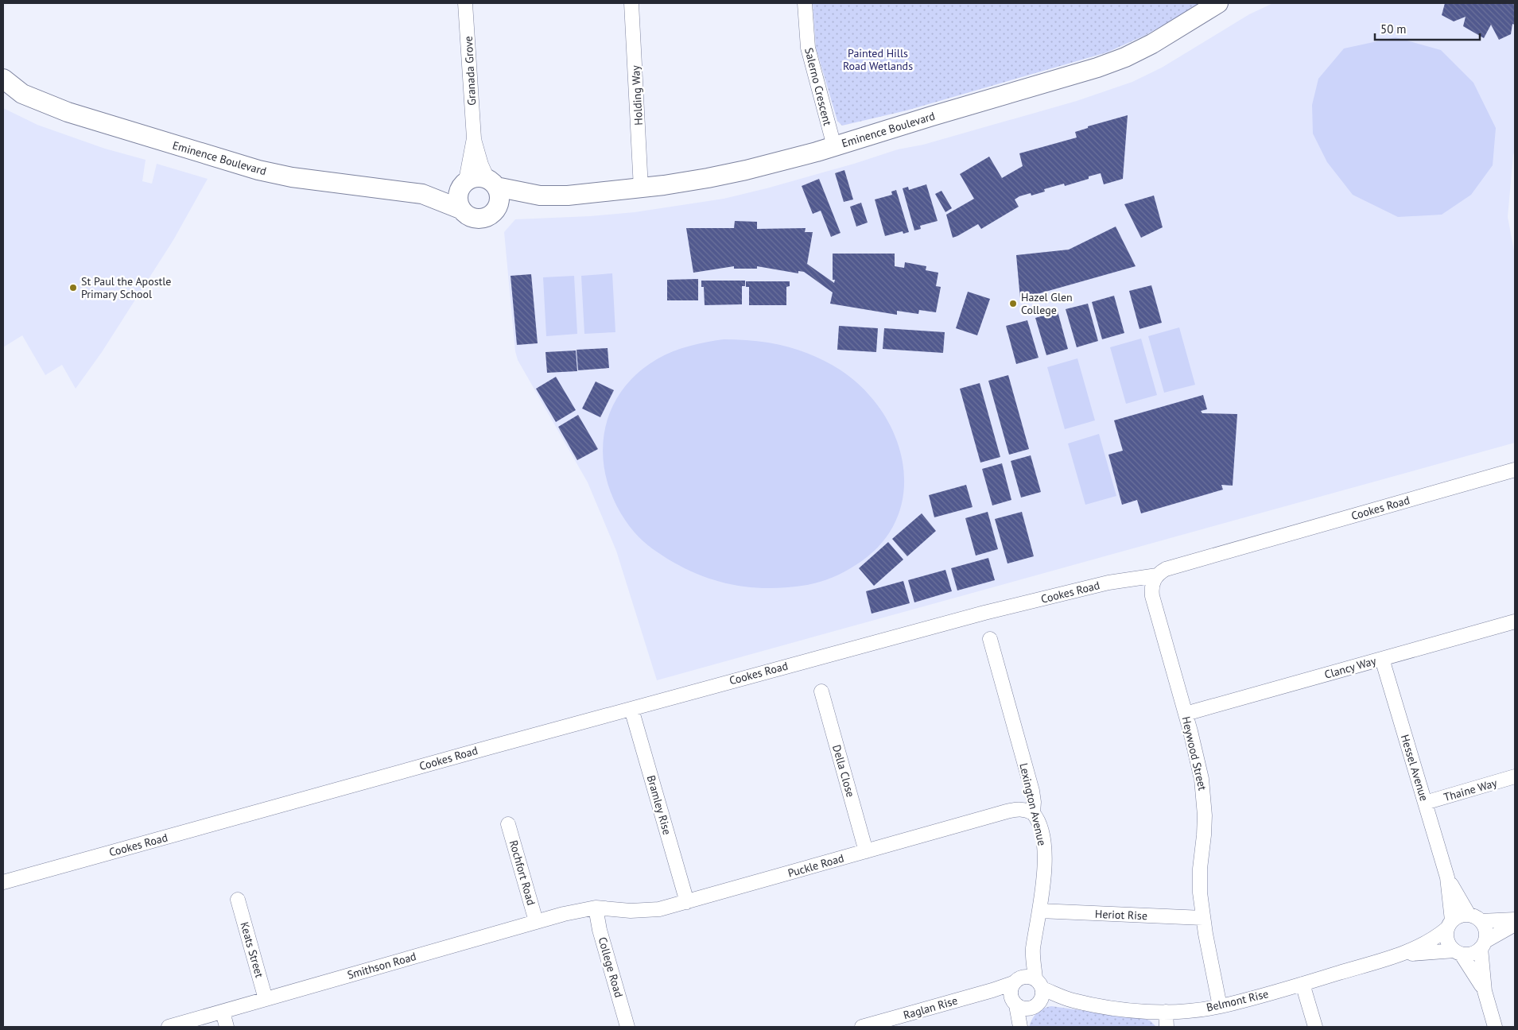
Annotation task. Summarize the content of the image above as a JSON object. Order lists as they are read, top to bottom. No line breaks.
{"streets":{"street":["Granada Grove","Salerno Crescent","Holding Way","Eminence Boulevard","Cookes Road","Clancy Way","Heywood Street","Hessel Avenue","Della Close","Thaine Way","Lexington Avenue","Bramley Rise","Puckle Road","Rochfort Road","Heriot Rise","Keats Street","Smithson Road","College Road","Belmont Rise","Raglan Rise"]},"crossings":[["Granada Grove","Eminence Boulevard"],["Salerno Crescent","Eminence Boulevard"],["Holding Way","Eminence Boulevard"],["Cookes Road","Heywood Street"],["Cookes Road","Bramley Rise"],["Clancy Way","Heywood Street"],["Clancy Way","Hessel Avenue"],["Heywood Street","Heriot Rise"],["Heywood Street","Belmont Rise"],["Hessel Avenue","Thaine Way"],["Hessel Avenue","Belmont Rise"],["Della Close","Puckle Road"],["Lexington Avenue","Puckle Road"],["Lexington Avenue","Heriot Rise"],["Lexington Avenue","Belmont Rise"],["Lexington Avenue","Raglan Rise"],["Bramley Rise","Puckle Road"],["Puckle Road","Smithson Road"],["Puckle Road","College Road"],["Rochfort Road","Smithson Road"],["Keats Street","Smithson Road"],["Smithson Road","College Road"],["Belmont Rise","Raglan Rise"]],"parks":["Painted Hills Road Wetlands"],"places":["St Paul the Apostle Primary School","Hazel Glen College"],"scale_bar":"50 m"}
